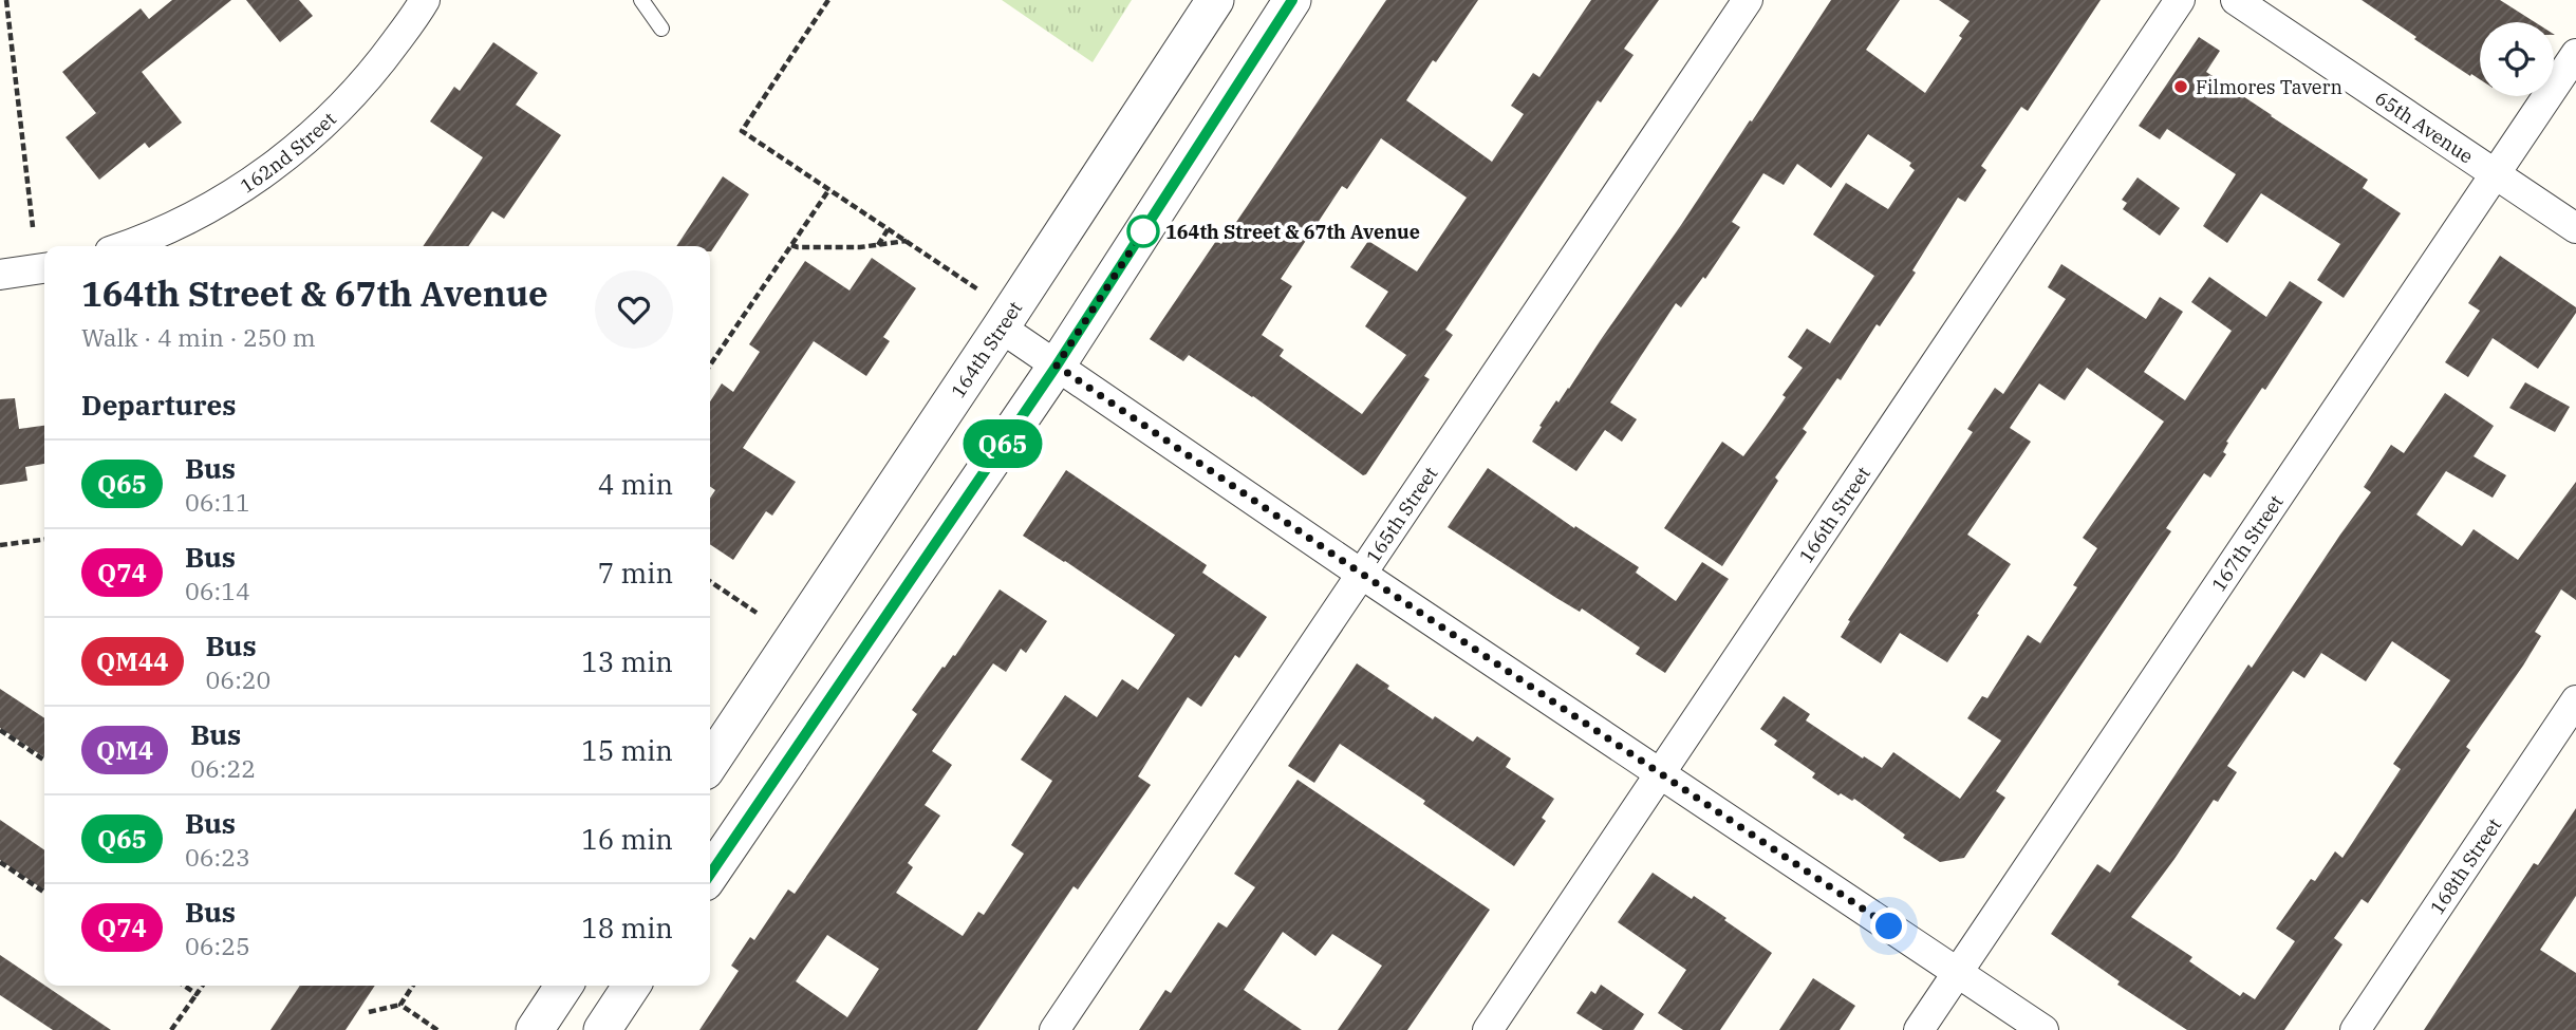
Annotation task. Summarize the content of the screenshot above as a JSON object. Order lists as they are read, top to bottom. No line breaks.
{"streets":{"street":["65th Avenue","162nd Street","164th Street","165th Street","166th Street","167th Street","168th Street"]},"crossings":[["65th Avenue","167th Street"]],"places":["Filmores Tavern","164th Street & 67th Avenue"],"lines":["bus line Q65"],"page":{"on_map":"Q65","heading":[["164th Street & 67th Avenue","Walk · 4 min · 250 m"],"Departures"],"list":[{"mark":"Q65","name":"Bus","note":"06:11","value":"4 min"},{"mark":"Q74","name":"Bus","note":"06:14","value":"7 min"},{"mark":"QM44","name":"Bus","note":"06:20","value":"13 min"},{"mark":"QM4","name":"Bus","note":"06:22","value":"15 min"},{"mark":"Q65","name":"Bus","note":"06:23","value":"16 min"},{"mark":"Q74","name":"Bus","note":"06:25","value":"18 min"}]}}
